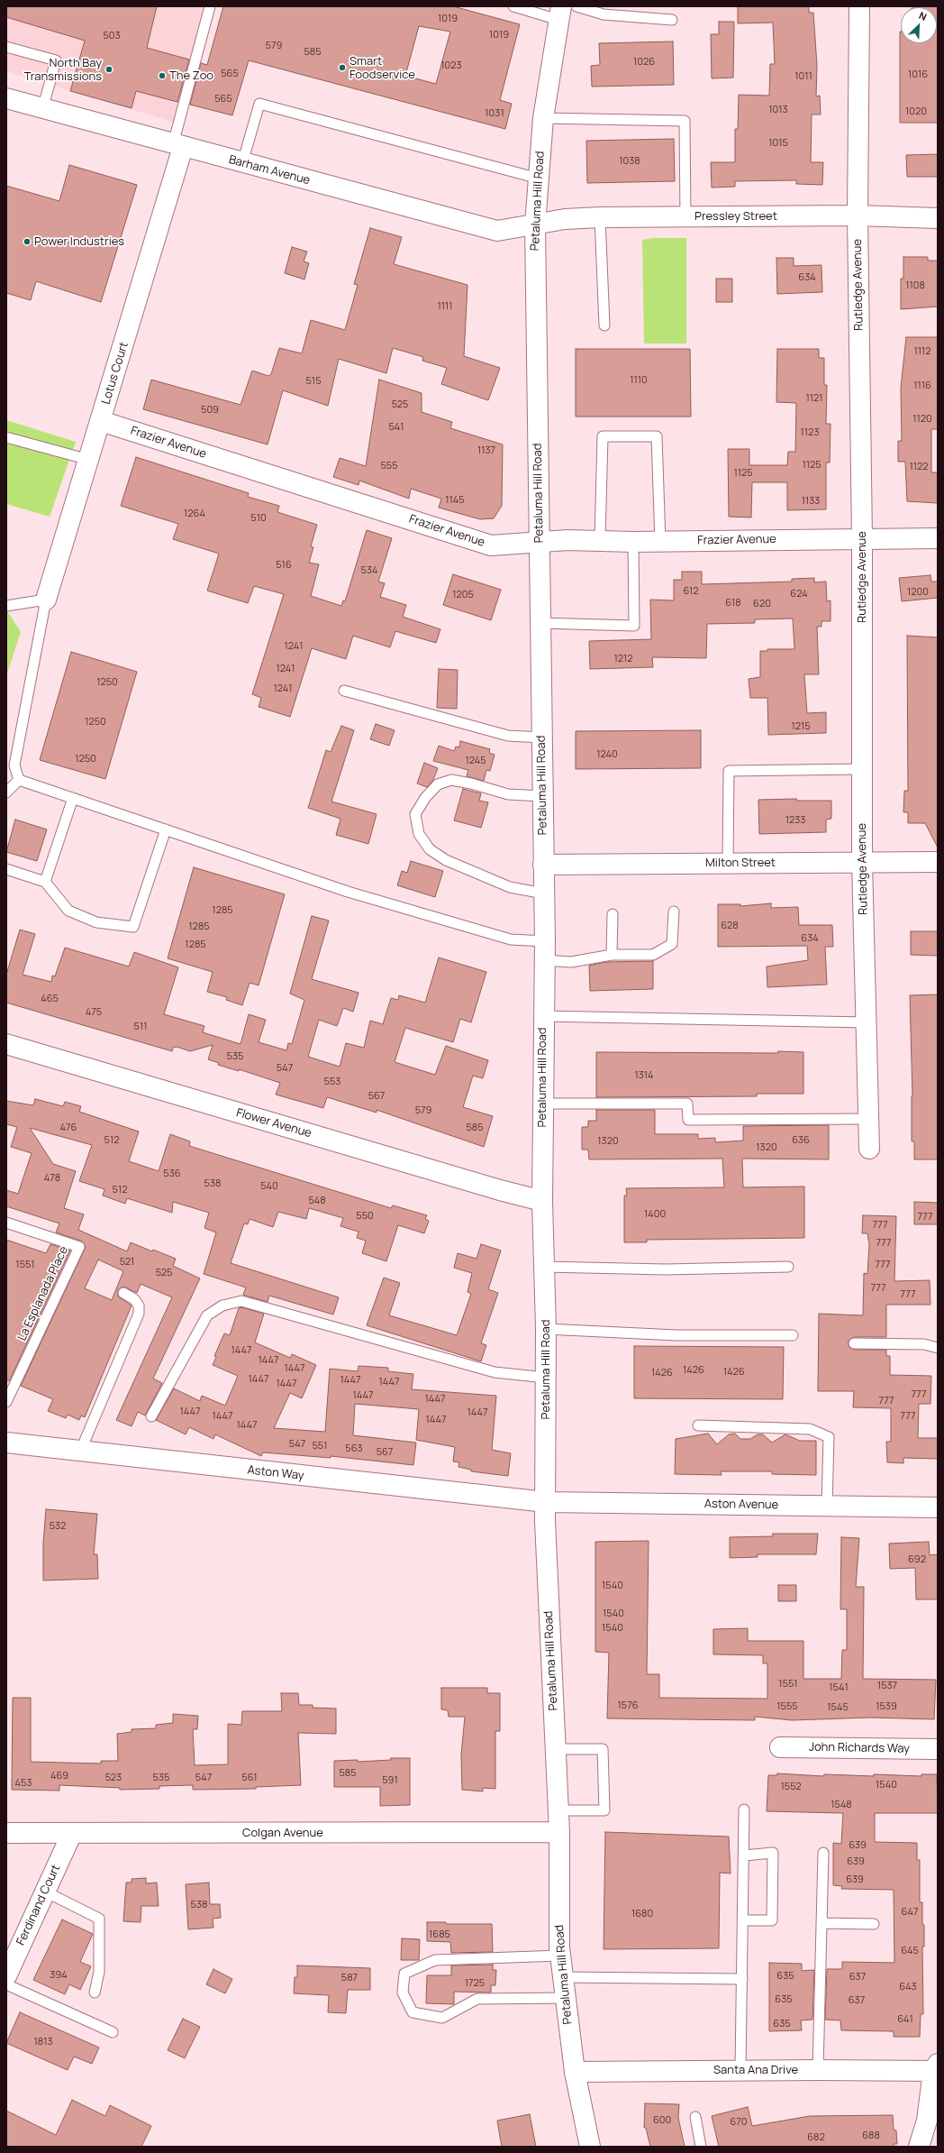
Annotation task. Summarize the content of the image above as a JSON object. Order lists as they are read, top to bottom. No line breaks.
{"streets":{"street":["Barham Avenue","Petaluma Hill Road","Pressley Street","Rutledge Avenue","Lotus Court","Frazier Avenue","Milton Street","Flower Avenue","Aston Way","Aston Avenue","John Richards Way","Colgan Avenue","Ferdinand Court","Santa Ana Drive"],"lane":["La Esplanada Place"]},"crossings":[["Barham Avenue","Petaluma Hill Road"],["Barham Avenue","Pressley Street"],["Barham Avenue","Lotus Court"],["Petaluma Hill Road","Pressley Street"],["Petaluma Hill Road","Frazier Avenue"],["Petaluma Hill Road","Milton Street"],["Petaluma Hill Road","Flower Avenue"],["Petaluma Hill Road","Aston Way"],["Petaluma Hill Road","Aston Avenue"],["Petaluma Hill Road","Colgan Avenue"],["Petaluma Hill Road","Santa Ana Drive"],["Pressley Street","Rutledge Avenue"],["Rutledge Avenue","Frazier Avenue"],["Rutledge Avenue","Milton Street"],["Lotus Court","Frazier Avenue"],["Aston Way","Aston Avenue"],["Colgan Avenue","Ferdinand Court"]],"places":["Smart Foodservice","North Bay Transmissions","The Zoo","Power Industries"],"house_numbers":["1019","1019","503","579","585","1026","1023","565","1016","1011","565","1013","1020","1031","1015","1038","634","1108","1111","1112","1110","515","1116","1121","525","509","1120","541","1123","1137","1125","555","1122","1125","1145","1133","1264","510","516","534","612","1200","624","1205","618","620","1241","1212","1241","1250","1241","1250","1215","1240","1250","1245","1233","1285","628","1285","634","1285","465","475","511","535","547","1314","553","567","579","476","585","512","636","1320","1320","536","478","538","540","512","548","1400","550","777","777","777","521","1551","777","525","777","777","1447","1447","1447","1426","1426","1426","1447","1447","1447","1447","777","1447","1447","777","1447","1447","1447","777","1447","1447","547","551","563","567","532","692","1540","1540","1540","1551","1537","1541","1576","1555","1539","1545","585","469","523","535","547","561","591","453","1540","1552","1548","639","639","639","538","647","1680","1685","645","394","635","637","587","1725","643","635","637","641","635","1813","600","670","688","682"],"north":"top right"}
